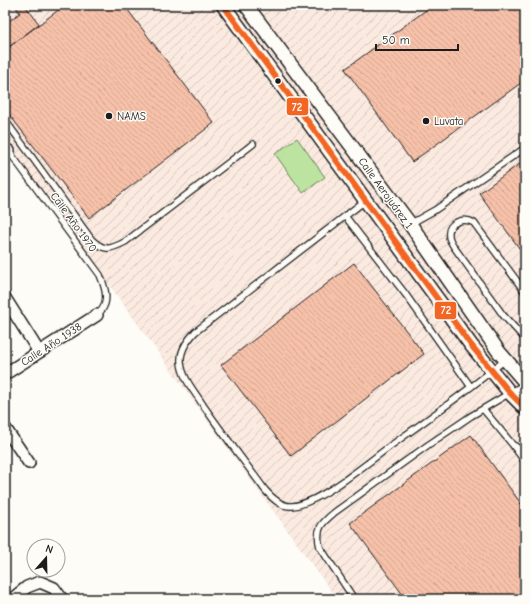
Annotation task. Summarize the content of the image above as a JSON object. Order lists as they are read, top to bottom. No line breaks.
{"streets":{"street":["Calle Aerojuárez 1","Calle Año 1938"],"lane":["Calle Año 1970"]},"crossings":[["Calle Año 1970","Calle Año 1938"]],"places":["NAMS","Luvata"],"lines":["transit line 72"],"scale_bar":"50 m","north":"top"}
